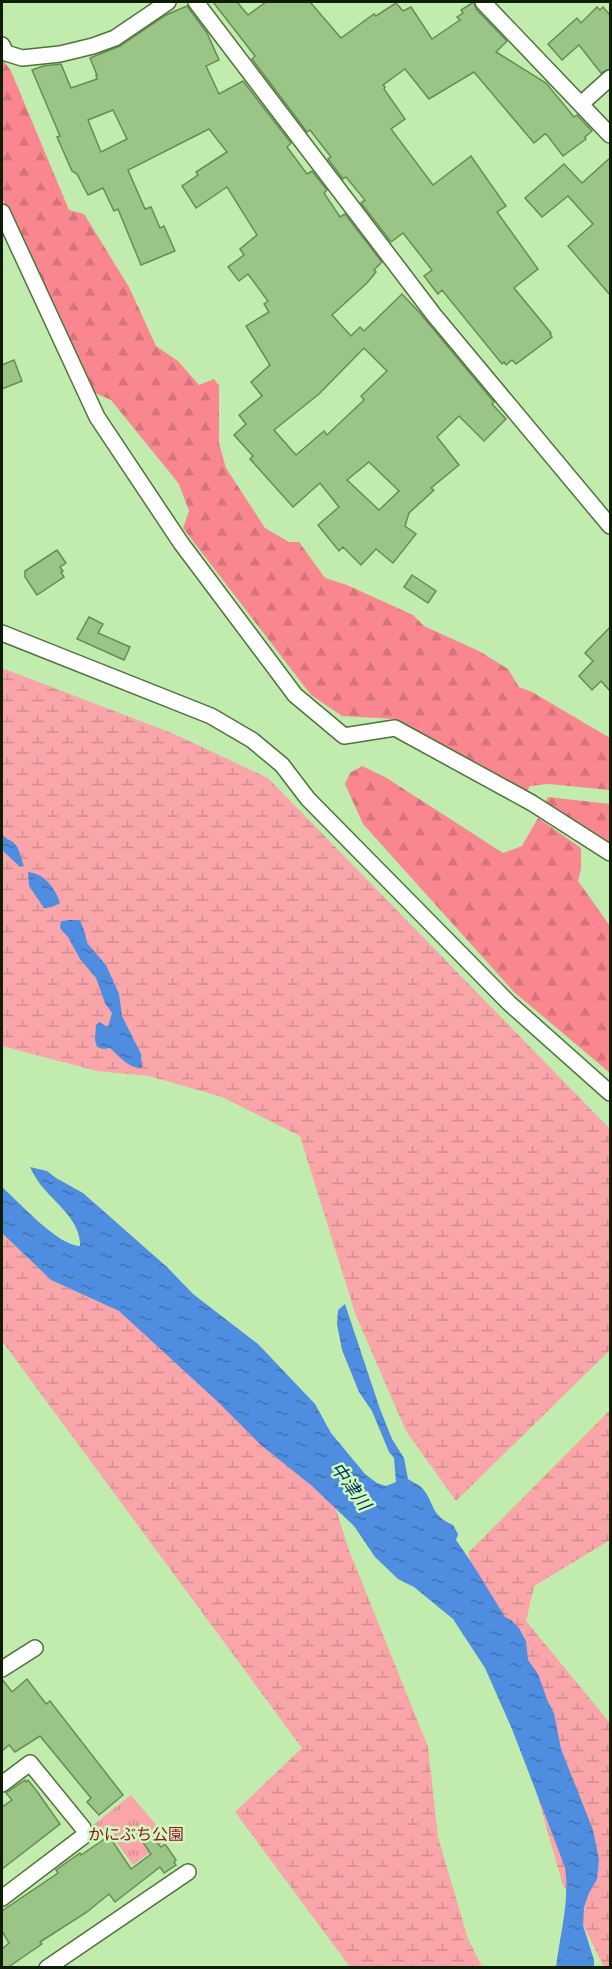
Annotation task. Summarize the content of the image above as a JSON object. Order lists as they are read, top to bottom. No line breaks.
{"water":["中津川"],"parks":["かにぶち公園"]}
